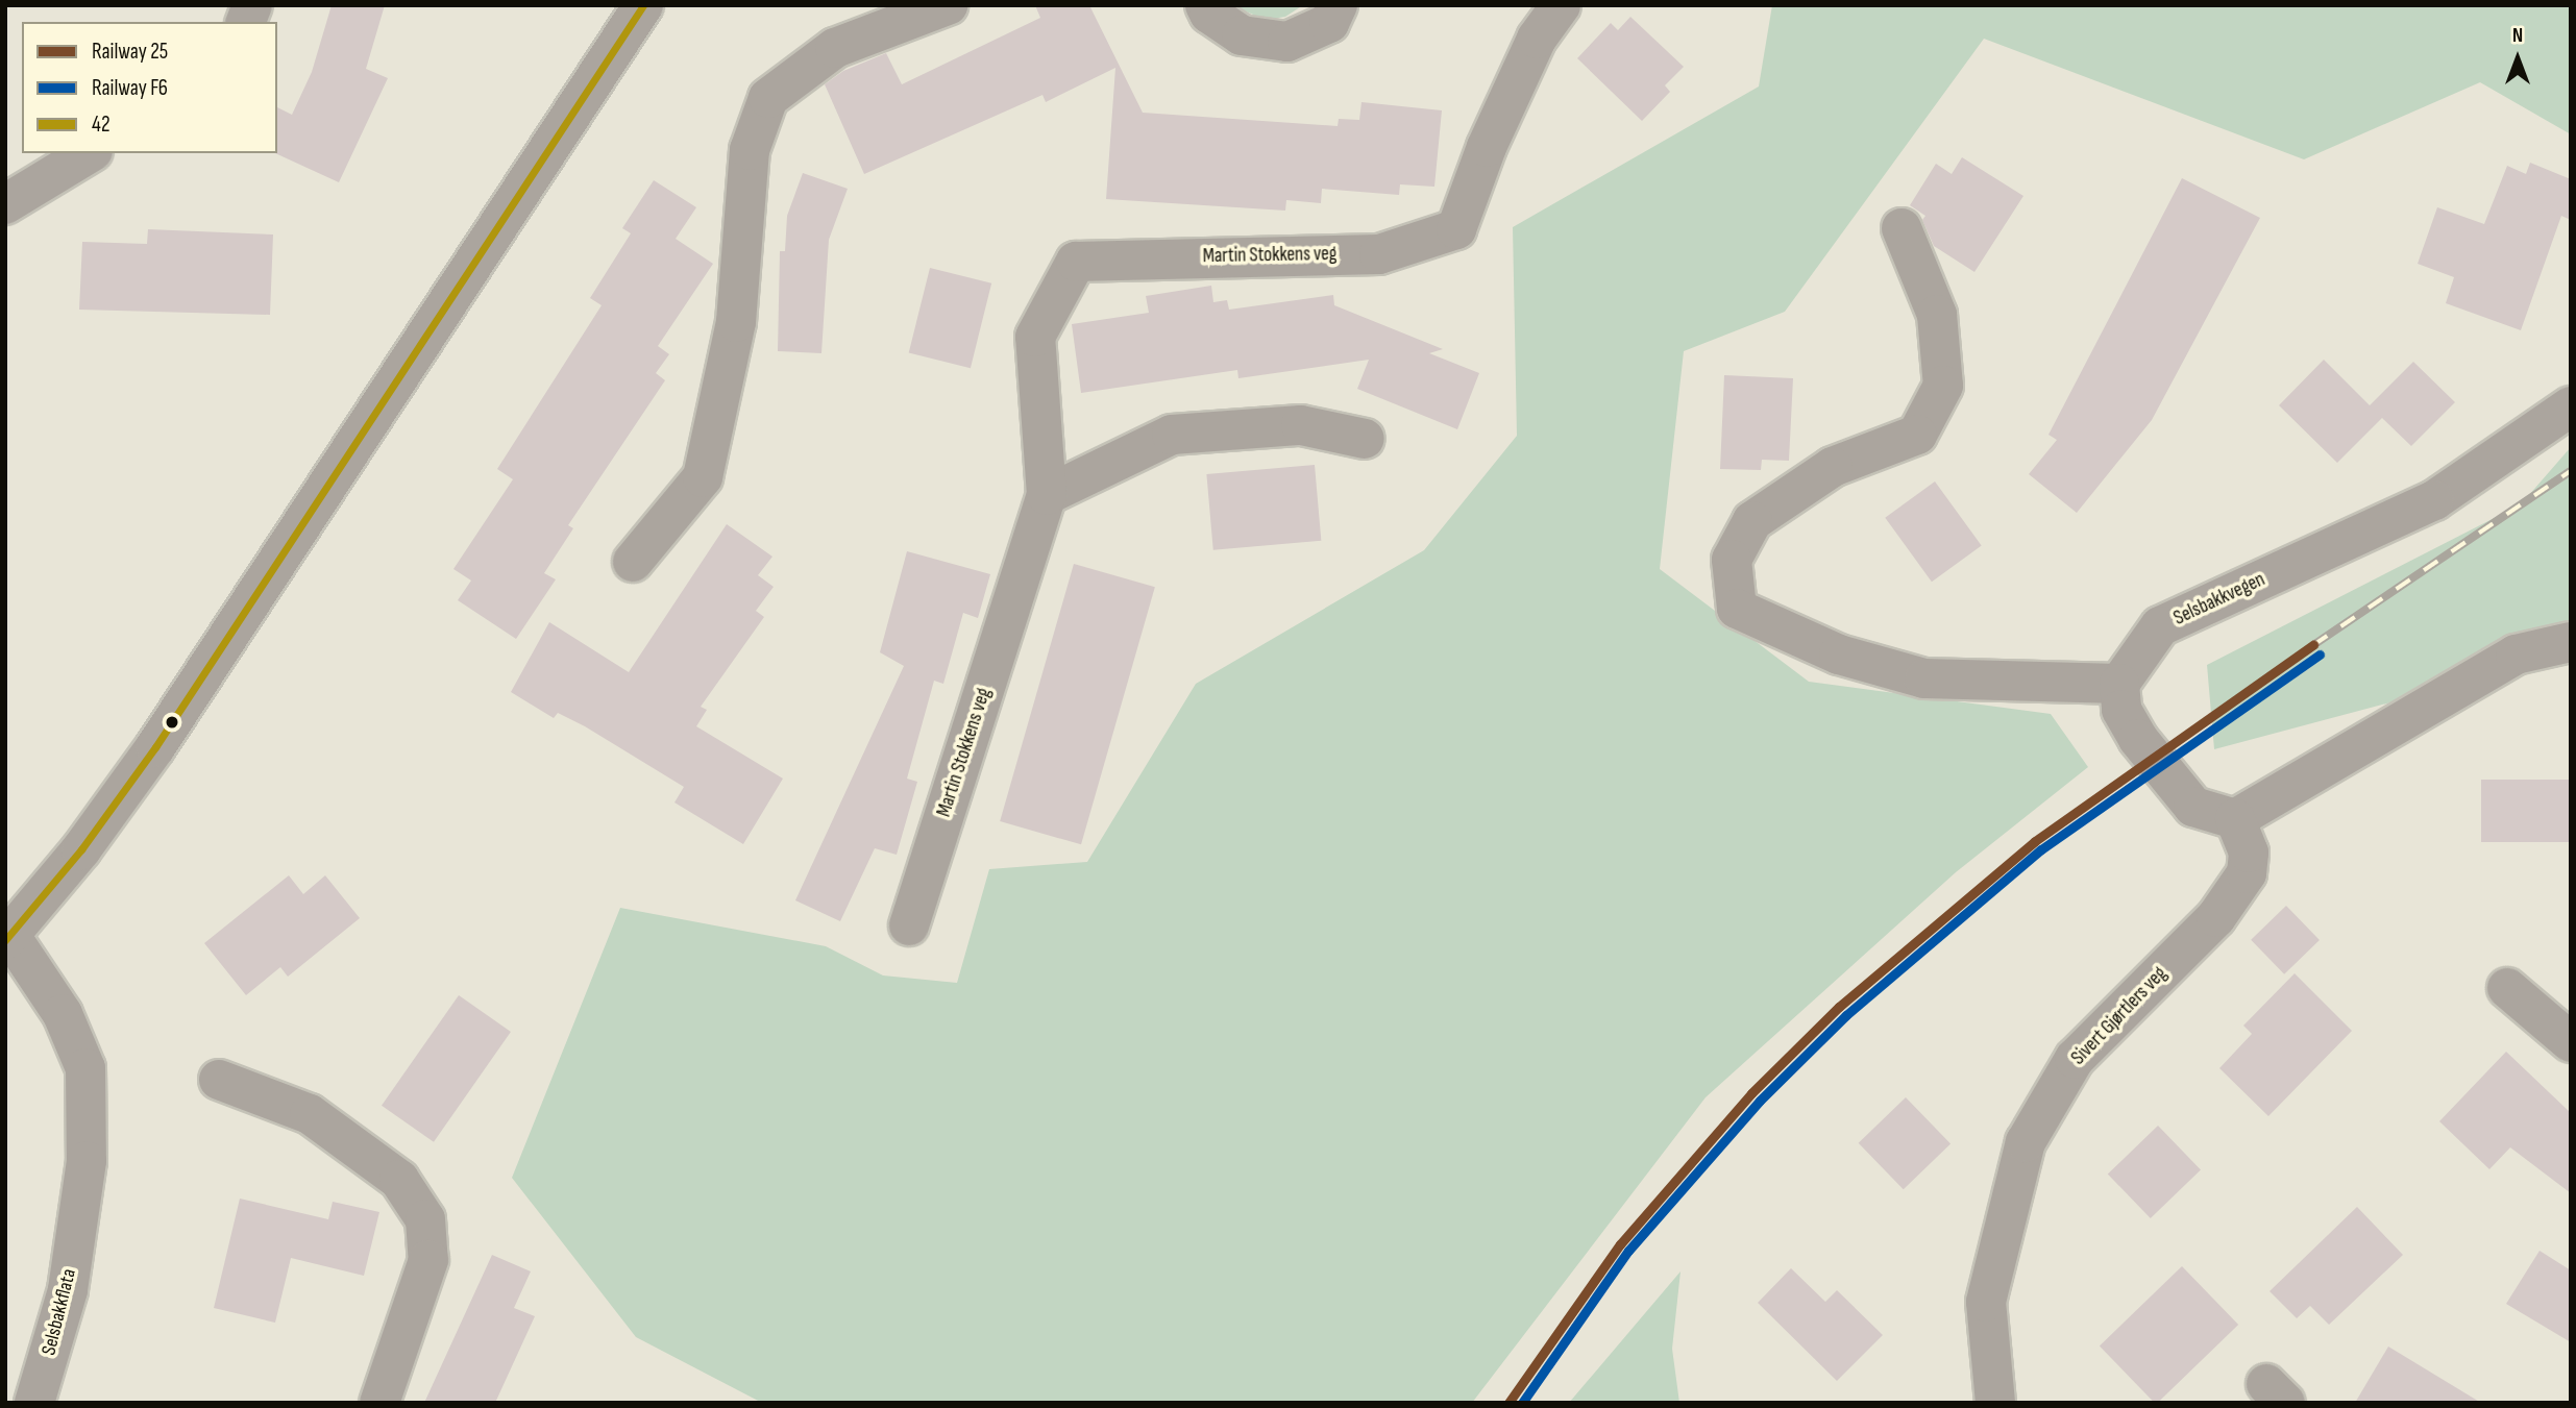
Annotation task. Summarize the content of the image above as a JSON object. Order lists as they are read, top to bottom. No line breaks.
{"streets":{"street":["Martin Stokkens veg","Selsbakkvegen","Sivert Gjørtlers veg","Selsbakkflata"]},"lines":["transit line 42","rail line 25","rail line F6"],"legend":["Railway 25","Railway F6","42"],"north":"top"}
